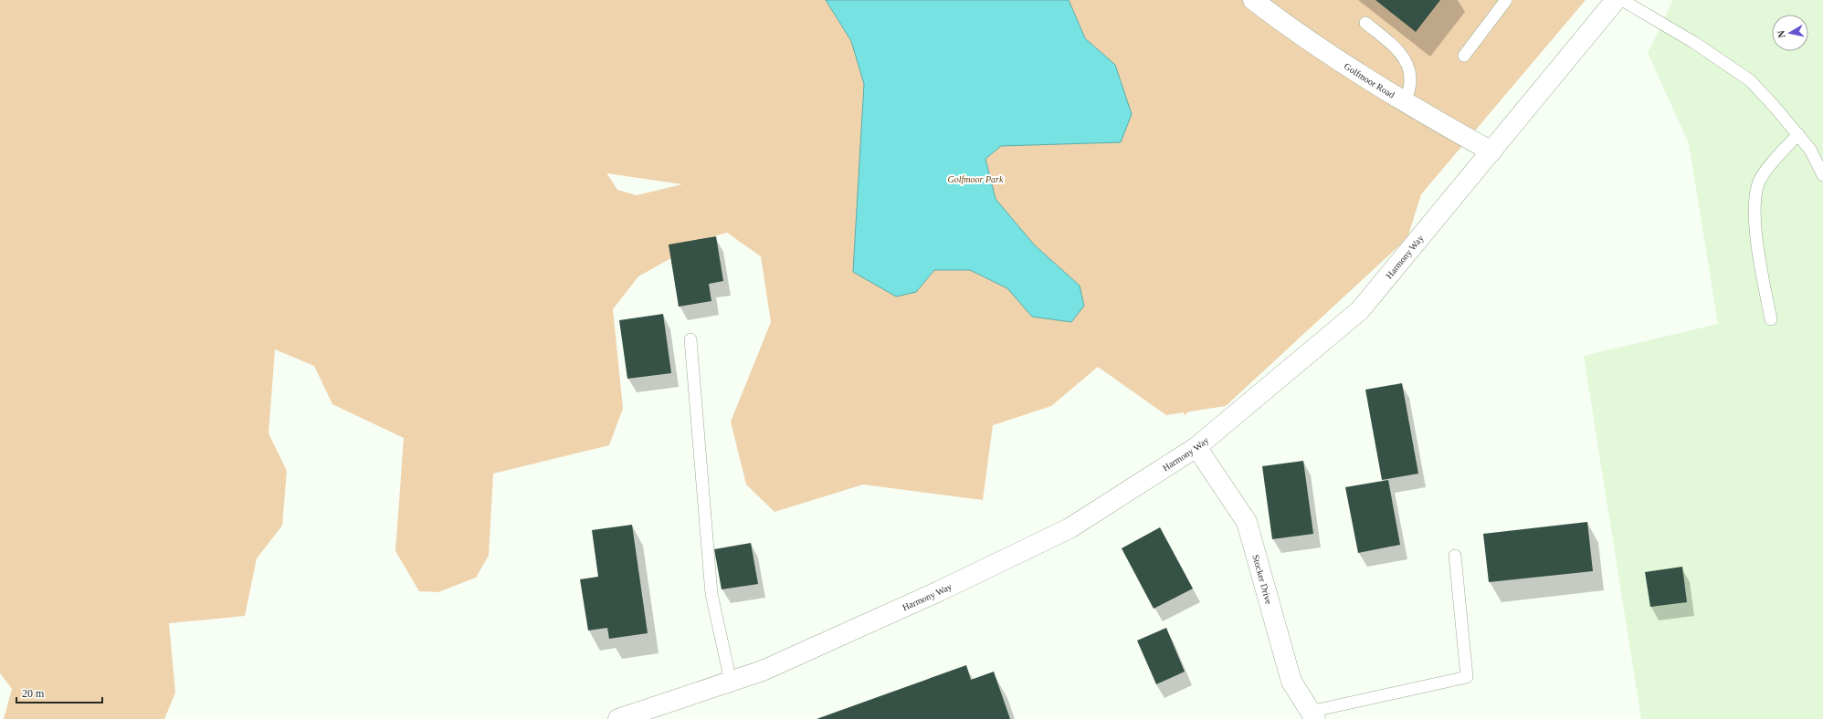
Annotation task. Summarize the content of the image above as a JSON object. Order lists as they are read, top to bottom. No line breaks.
{"streets":{"street":["Golfmoor Road","Harmony Way","Stocker Drive"]},"crossings":[["Golfmoor Road","Harmony Way"],["Harmony Way","Stocker Drive"]],"parks":["Golfmoor Park"],"scale_bar":"20 m","north":"left"}
